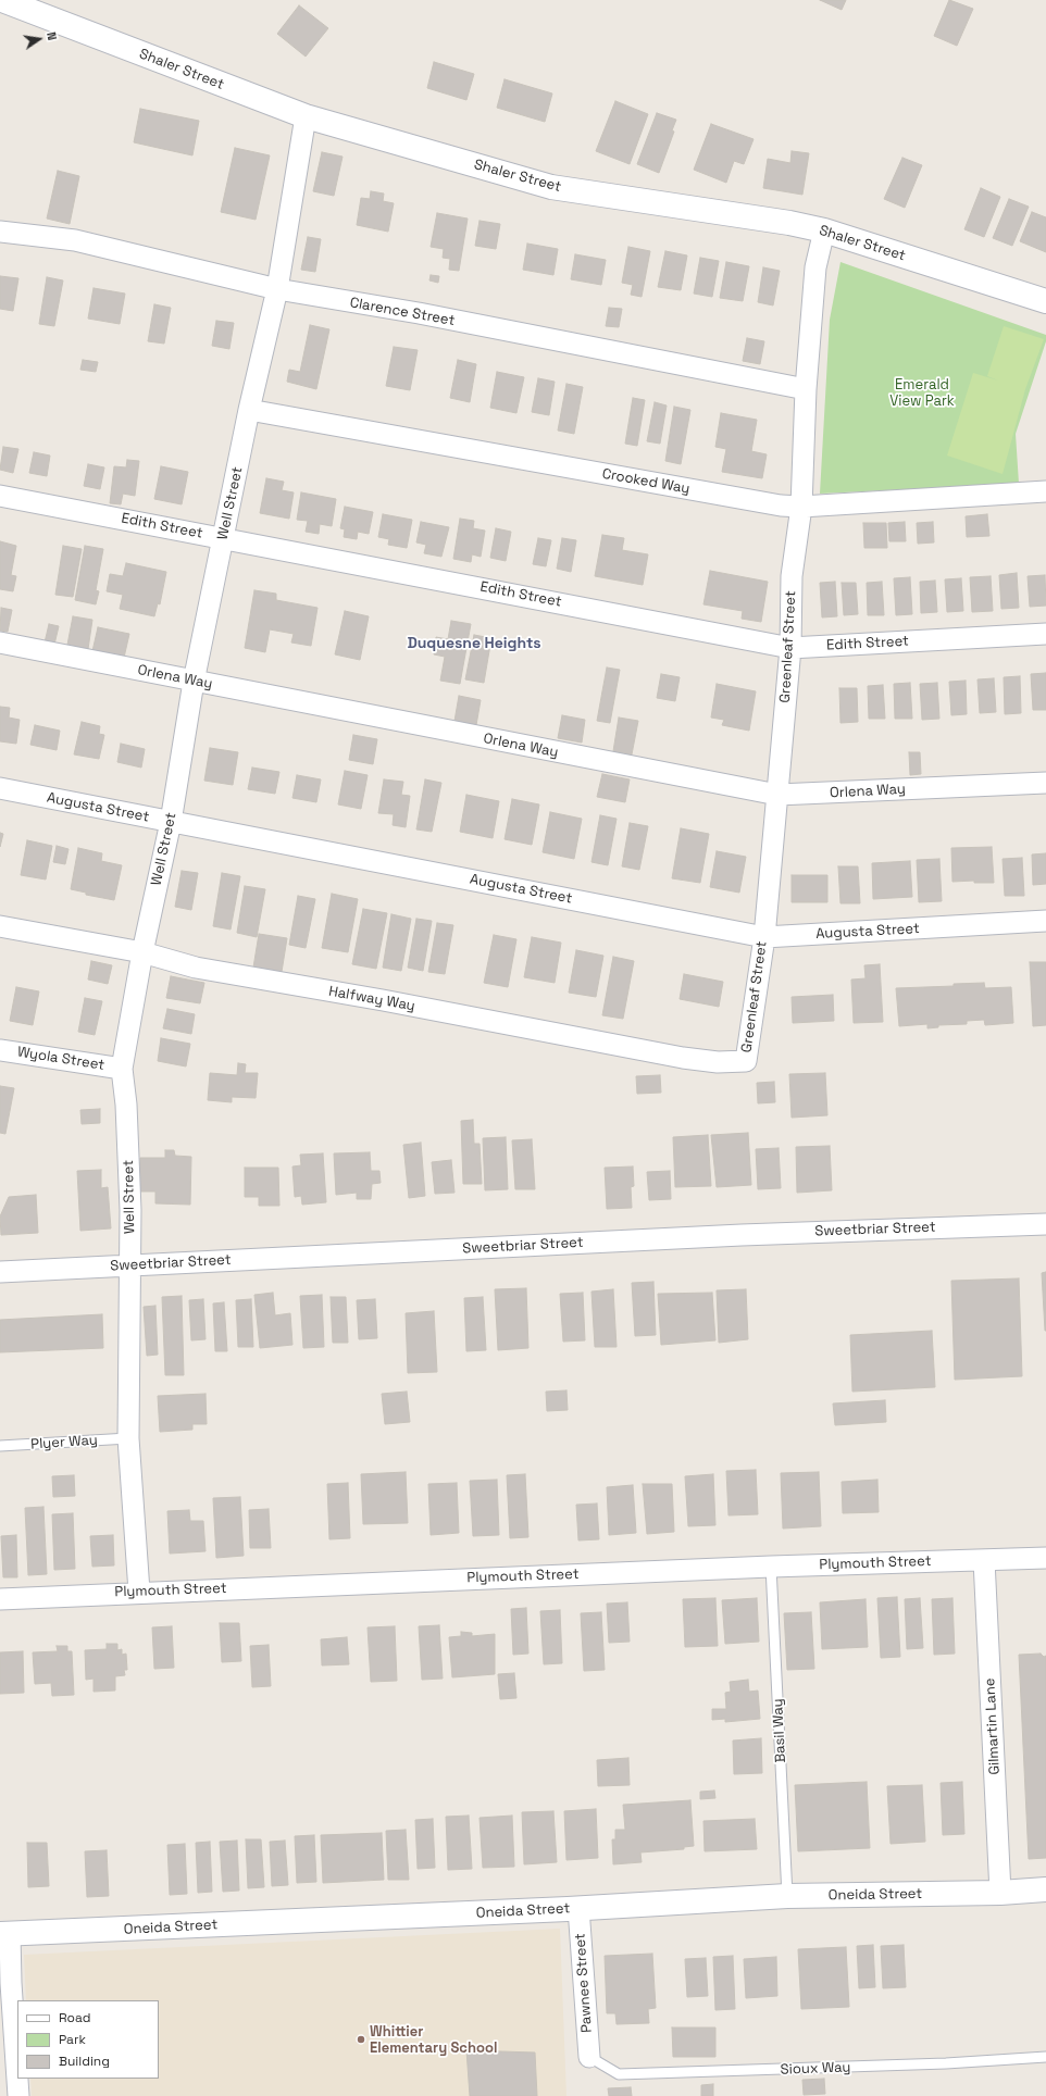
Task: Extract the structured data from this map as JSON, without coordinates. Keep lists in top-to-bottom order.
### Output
{
  "streets": {
    "street": [
      "Shaler Street",
      "Clarence Street",
      "Crooked Way",
      "Well Street",
      "Edith Street",
      "Greenleaf Street",
      "Orlena Way",
      "Augusta Street",
      "Halfway Way",
      "Wyola Street",
      "Sweetbriar Street",
      "Plymouth Street",
      "Gilmartin Lane",
      "Oneida Street",
      "Pawnee Street"
    ],
    "lane": ["Plyer Way", "Basil Way", "Sioux Way"]
  },
  "crossings": [
    ["Shaler Street", "Well Street"],
    ["Shaler Street", "Greenleaf Street"],
    ["Clarence Street", "Well Street"],
    ["Clarence Street", "Greenleaf Street"],
    ["Crooked Way", "Well Street"],
    ["Crooked Way", "Greenleaf Street"],
    ["Well Street", "Edith Street"],
    ["Well Street", "Orlena Way"],
    ["Well Street", "Augusta Street"],
    ["Well Street", "Halfway Way"],
    ["Well Street", "Wyola Street"],
    ["Well Street", "Sweetbriar Street"],
    ["Well Street", "Plyer Way"],
    ["Well Street", "Plymouth Street"],
    ["Edith Street", "Greenleaf Street"],
    ["Greenleaf Street", "Orlena Way"],
    ["Greenleaf Street", "Augusta Street"],
    ["Greenleaf Street", "Halfway Way"],
    ["Plymouth Street", "Gilmartin Lane"],
    ["Plymouth Street", "Basil Way"],
    ["Gilmartin Lane", "Oneida Street"],
    ["Basil Way", "Oneida Street"],
    ["Oneida Street", "Pawnee Street"],
    ["Pawnee Street", "Sioux Way"]
  ],
  "districts": ["Duquesne Heights"],
  "parks": ["Emerald View Park"],
  "places": ["Whittier Elementary School"],
  "legend": ["Road", "Park", "Building"],
  "north": "right"
}
